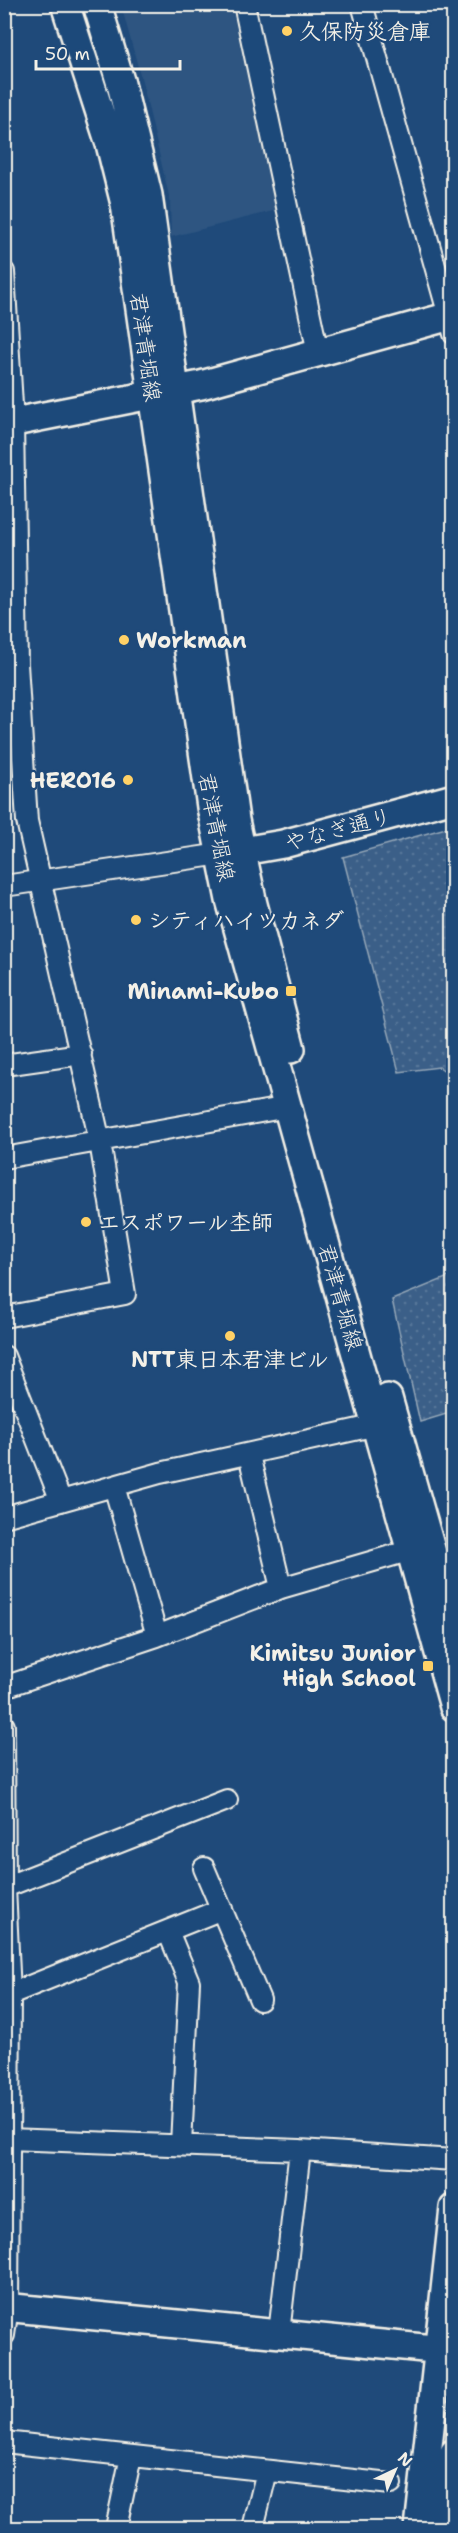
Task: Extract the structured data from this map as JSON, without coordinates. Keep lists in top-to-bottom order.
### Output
{
  "streets": {
    "main road": ["君津青堀線", "やなぎ通り"]
  },
  "crossings": [
    ["君津青堀線", "やなぎ通り"]
  ],
  "places": {
    "other": [
      "久保防災倉庫",
      "Workman",
      "HERO16",
      "シティハイツカネダ",
      "エスポワール杢師",
      "NTT東日本君津ビル"
    ],
    "transit": ["Minami-Kubo", "Kimitsu Junior High School"]
  },
  "scale_bar": "50 m",
  "north": "top right"
}
